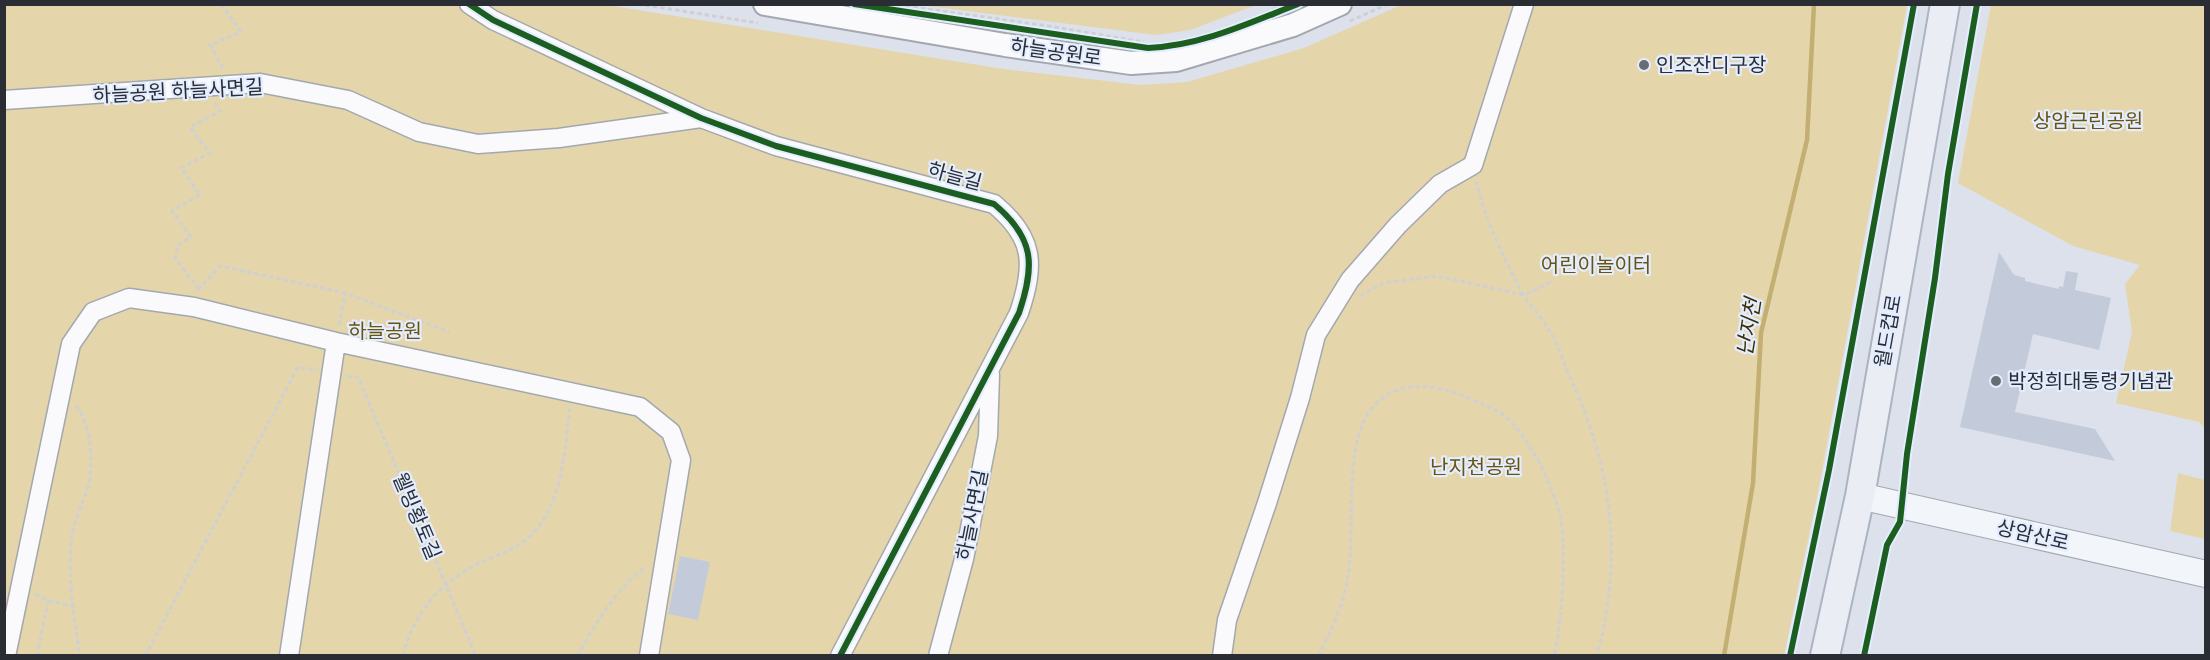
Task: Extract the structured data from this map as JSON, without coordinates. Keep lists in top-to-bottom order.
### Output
{
  "streets": {
    "main road": ["월드컵로", "상암산로"],
    "street": [
      "하늘공원로",
      "하늘공원 하늘사면길",
      "하늘길",
      "하늘사면길"
    ],
    "path": ["웰빙황토길"]
  },
  "crossings": [
    ["하늘공원 하늘사면길", "하늘길"],
    ["하늘길", "하늘사면길"],
    ["월드컵로", "상암산로"]
  ],
  "water": ["난지천"],
  "parks": [
    "상암근린공원",
    "어린이놀이터",
    "하늘공원",
    "난지천공원"
  ],
  "places": ["인조잔디구장", "박정희대통령기념관"]
}
